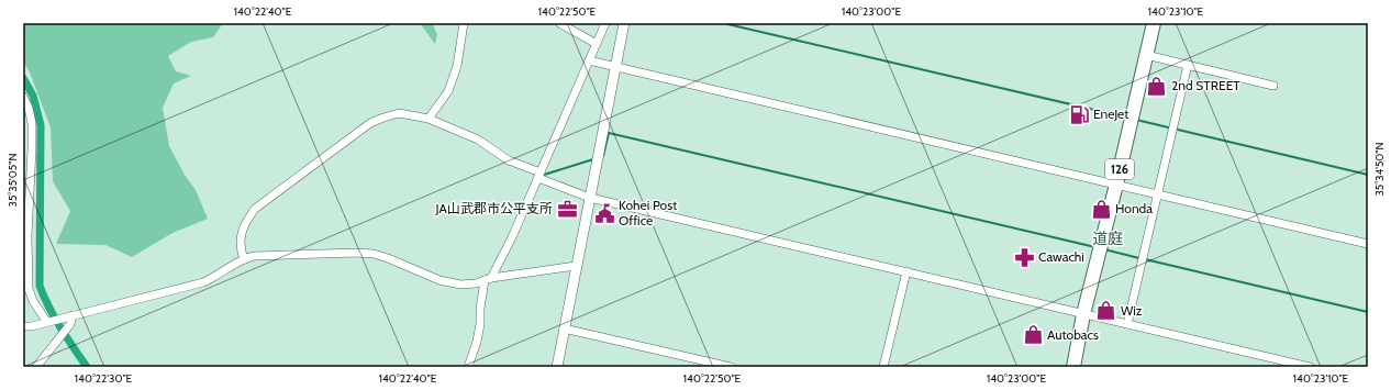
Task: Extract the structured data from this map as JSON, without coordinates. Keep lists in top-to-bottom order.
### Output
{
  "streets": {
    "highway": ["126"]
  },
  "districts": ["道庭"],
  "places": {
    "shop": [
      "2nd STREET",
      "Honda",
      "Wiz",
      "Autobacs"
    ],
    "fuel station": ["EneJet"],
    "office": ["JA山武郡市公平支所"],
    "public building": ["Kohei Post Office"],
    "pharmacy": ["Cawachi"]
  },
  "coordinates": [
    "140°22'40\"E",
    "140°22'50\"E",
    "140°23'00\"E",
    "140°23'10\"E",
    "35°34'50\"N",
    "35°35'05\"N",
    "140°22'30\"E"
  ]
}
